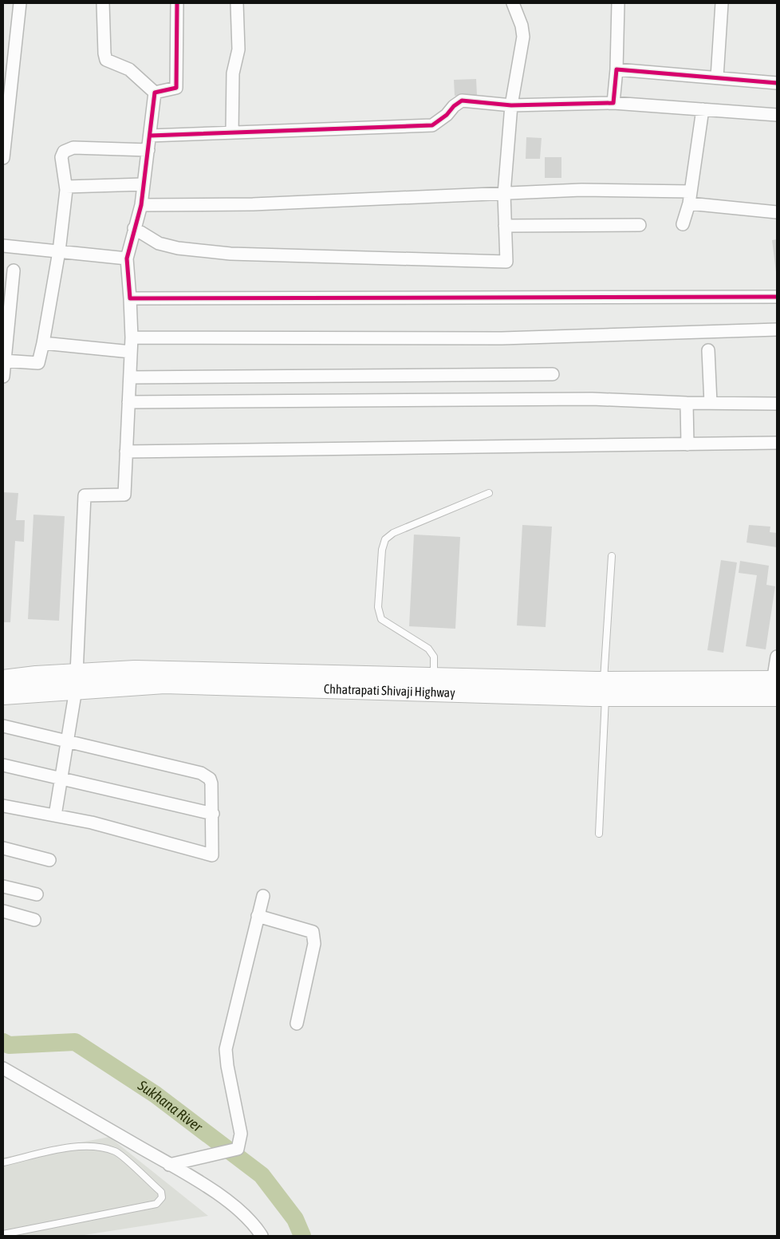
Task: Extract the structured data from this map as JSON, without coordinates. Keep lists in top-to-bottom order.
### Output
{
  "streets": {
    "main road": ["Chhatrapati Shivaji Highway"]
  },
  "water": ["Sukhana River"]
}
